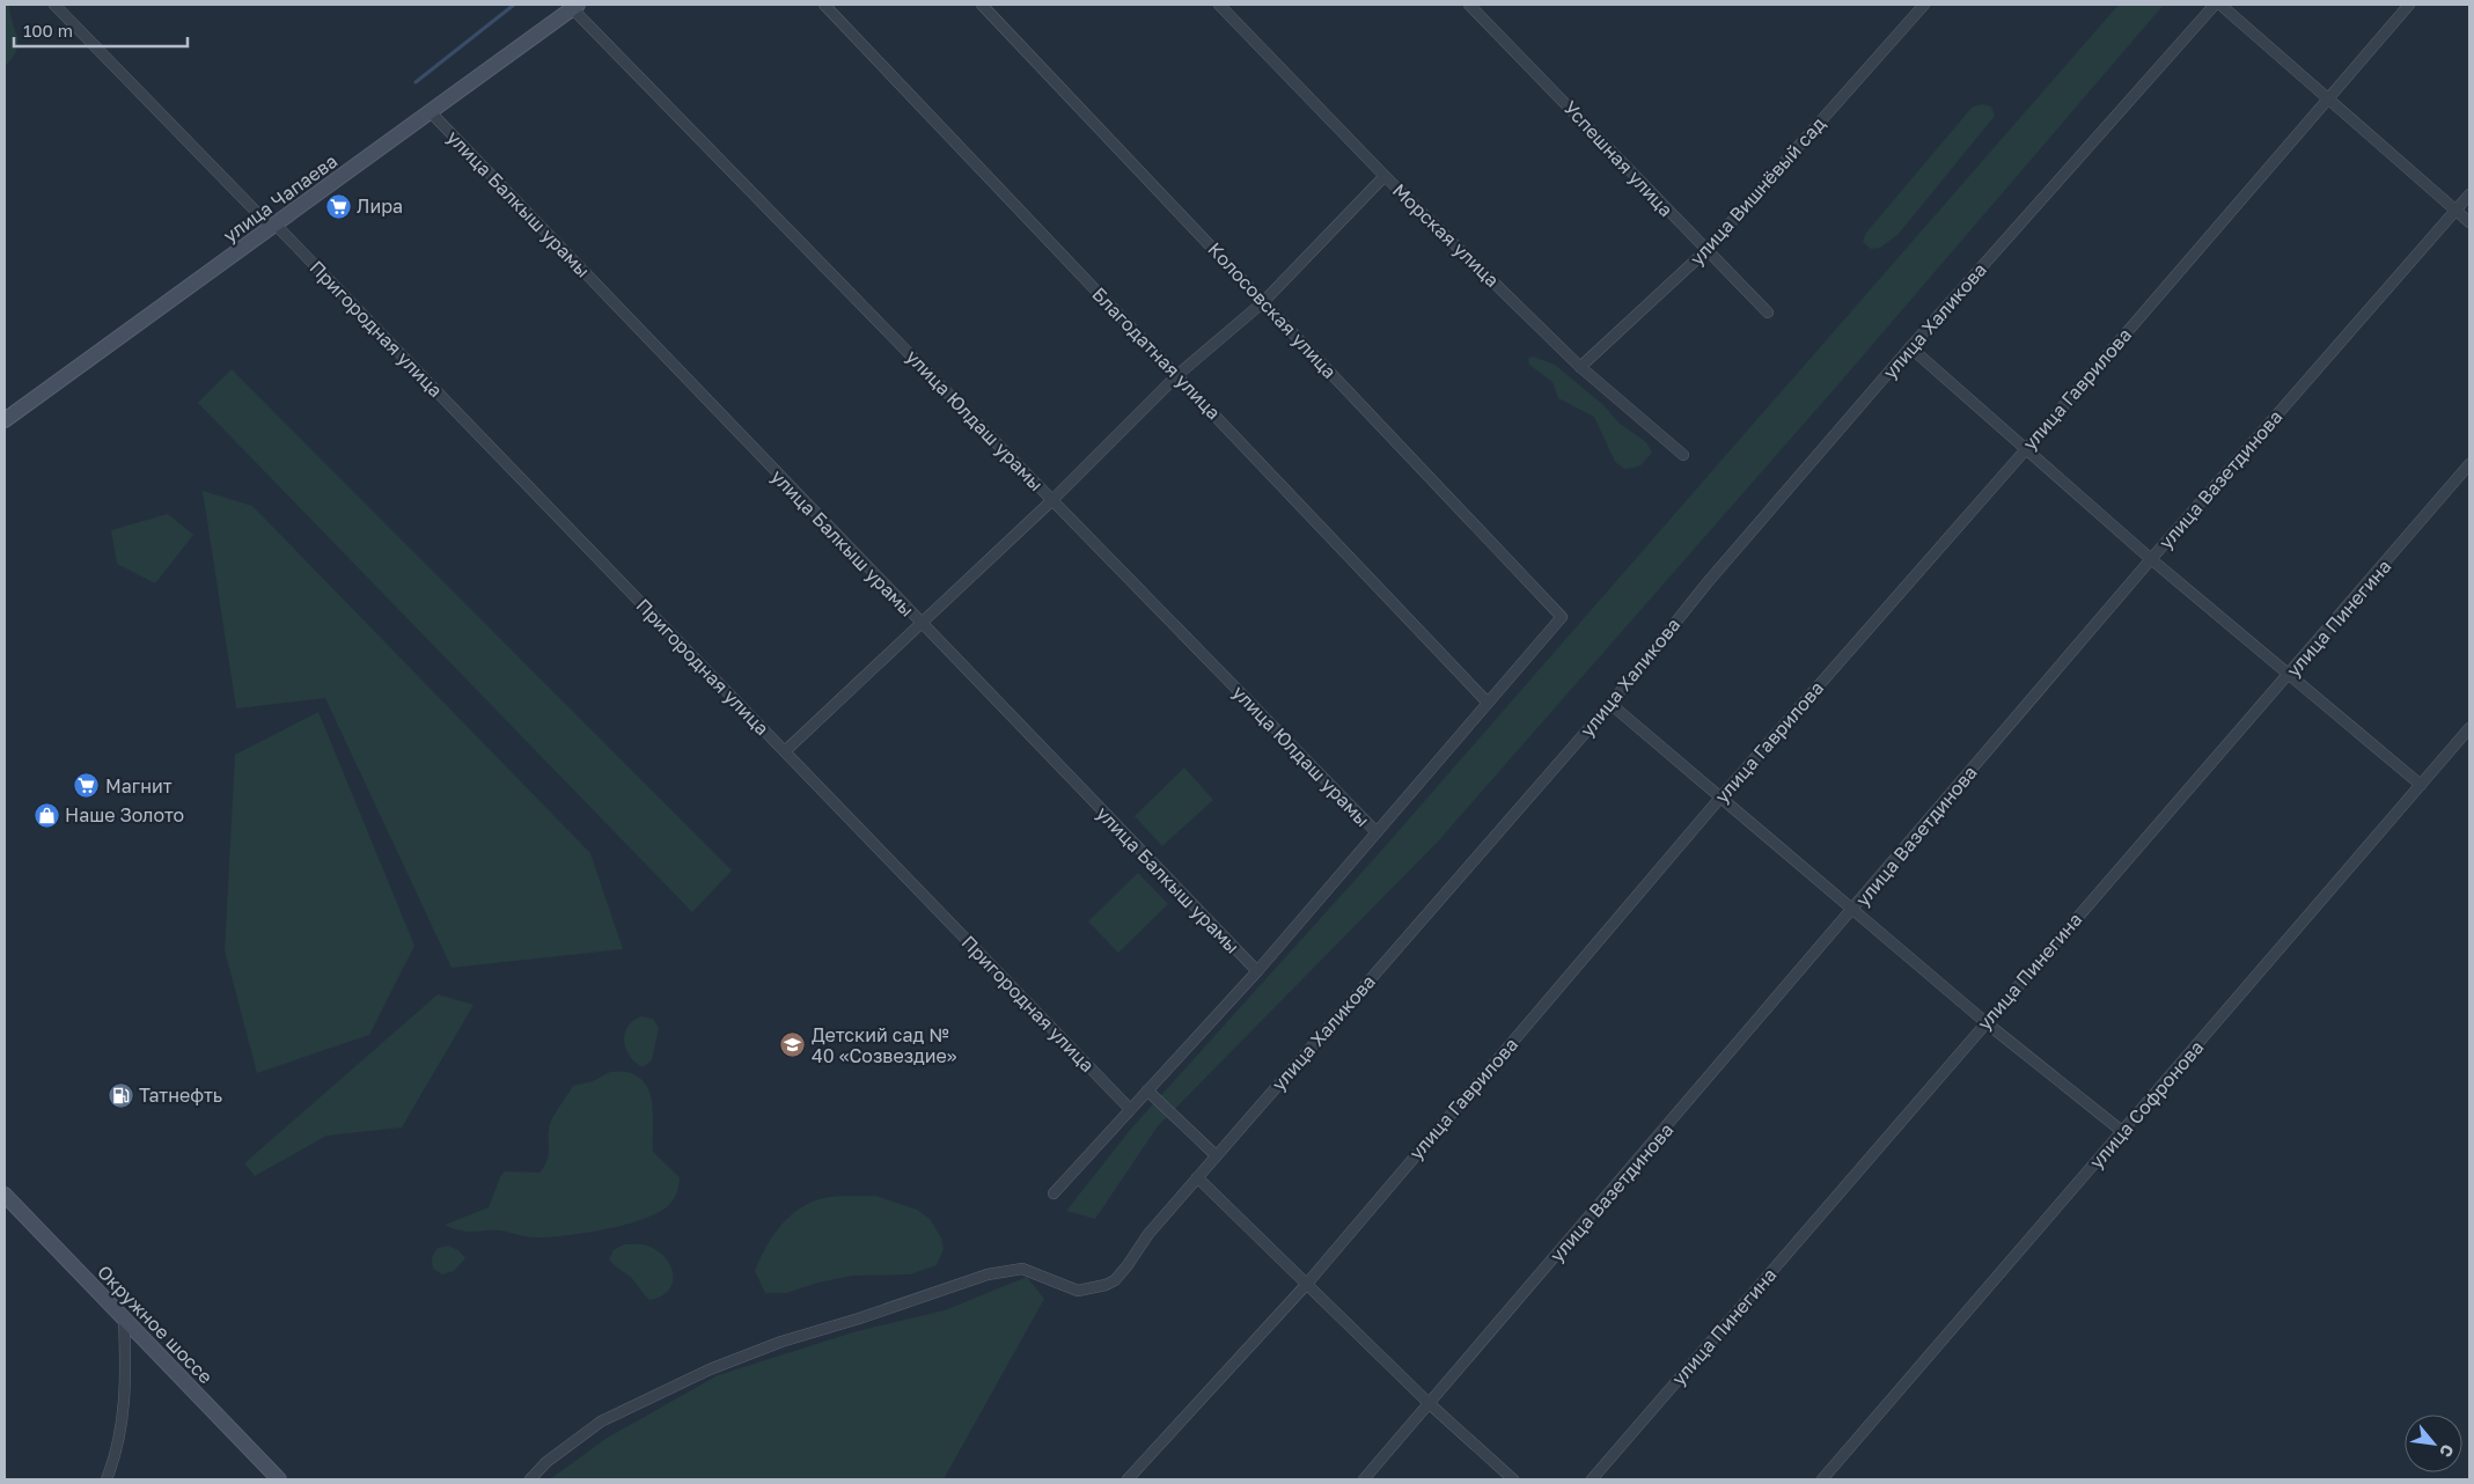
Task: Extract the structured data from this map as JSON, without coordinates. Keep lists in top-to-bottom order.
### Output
{
  "streets": {
    "street": [
      "Успешная улица",
      "улица Вишнёвый сад",
      "улица Чапаева",
      "улица Балкыш урамы",
      "Морская улица",
      "Колосовская улица",
      "улица Халикова",
      "Пригородная улица",
      "Благодатная улица",
      "улица Гаврилова",
      "улица Юлдаш урамы",
      "улица Вазетдинова",
      "улица Пинегина",
      "улица Софронова",
      "Окружное шоссе"
    ]
  },
  "crossings": [
    ["Успешная улица", "улица Вишнёвый сад"],
    ["улица Вишнёвый сад", "Морская улица"],
    ["улица Чапаева", "улица Балкыш урамы"],
    ["улица Чапаева", "Пригородная улица"],
    ["улица Чапаева", "улица Юлдаш урамы"],
    ["Колосовская улица", "Благодатная улица"]
  ],
  "places": {
    "supermarket": ["Лира", "Магнит"],
    "shop": ["Наше Золото"],
    "school or university": ["Детский сад № 40 «Созвездие»"],
    "fuel station": ["Татнефть"]
  },
  "scale_bar": "100 m",
  "north": "bottom right"
}
